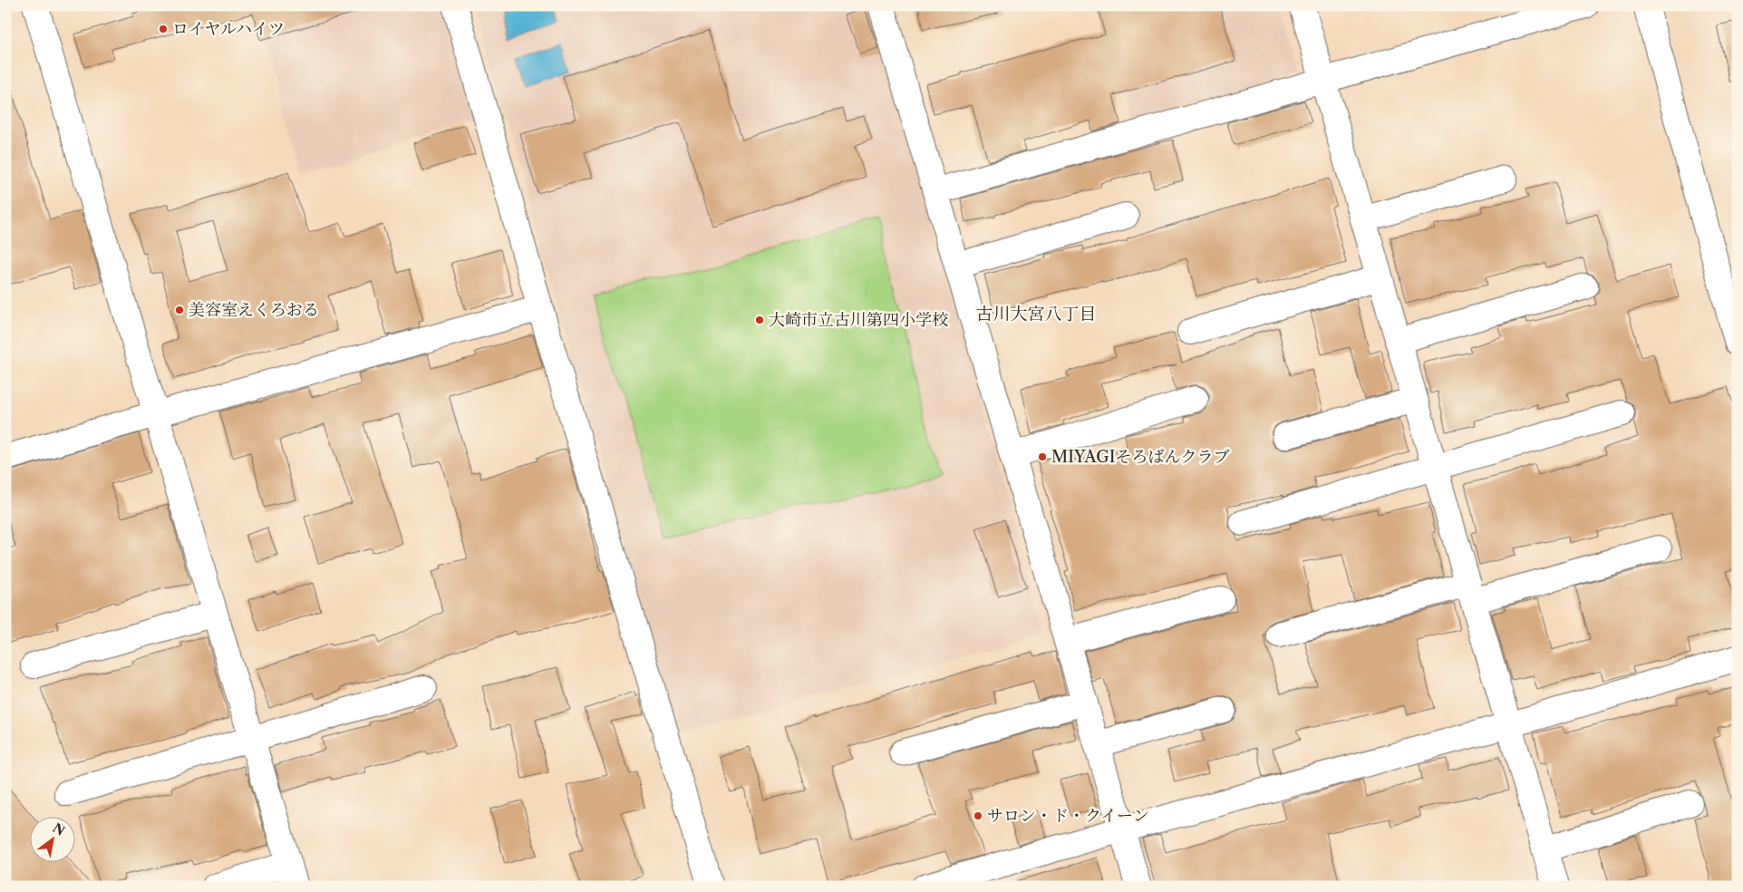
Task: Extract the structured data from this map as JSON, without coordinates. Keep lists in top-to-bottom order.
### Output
{
  "districts": ["古川大宮八丁目"],
  "places": [
    "ロイヤルハイツ",
    "美容室えくろおる",
    "大崎市立古川第四小学校",
    "MIYAGIそろばんクラブ",
    "サロン・ド・クイーン"
  ],
  "north": "top right"
}
